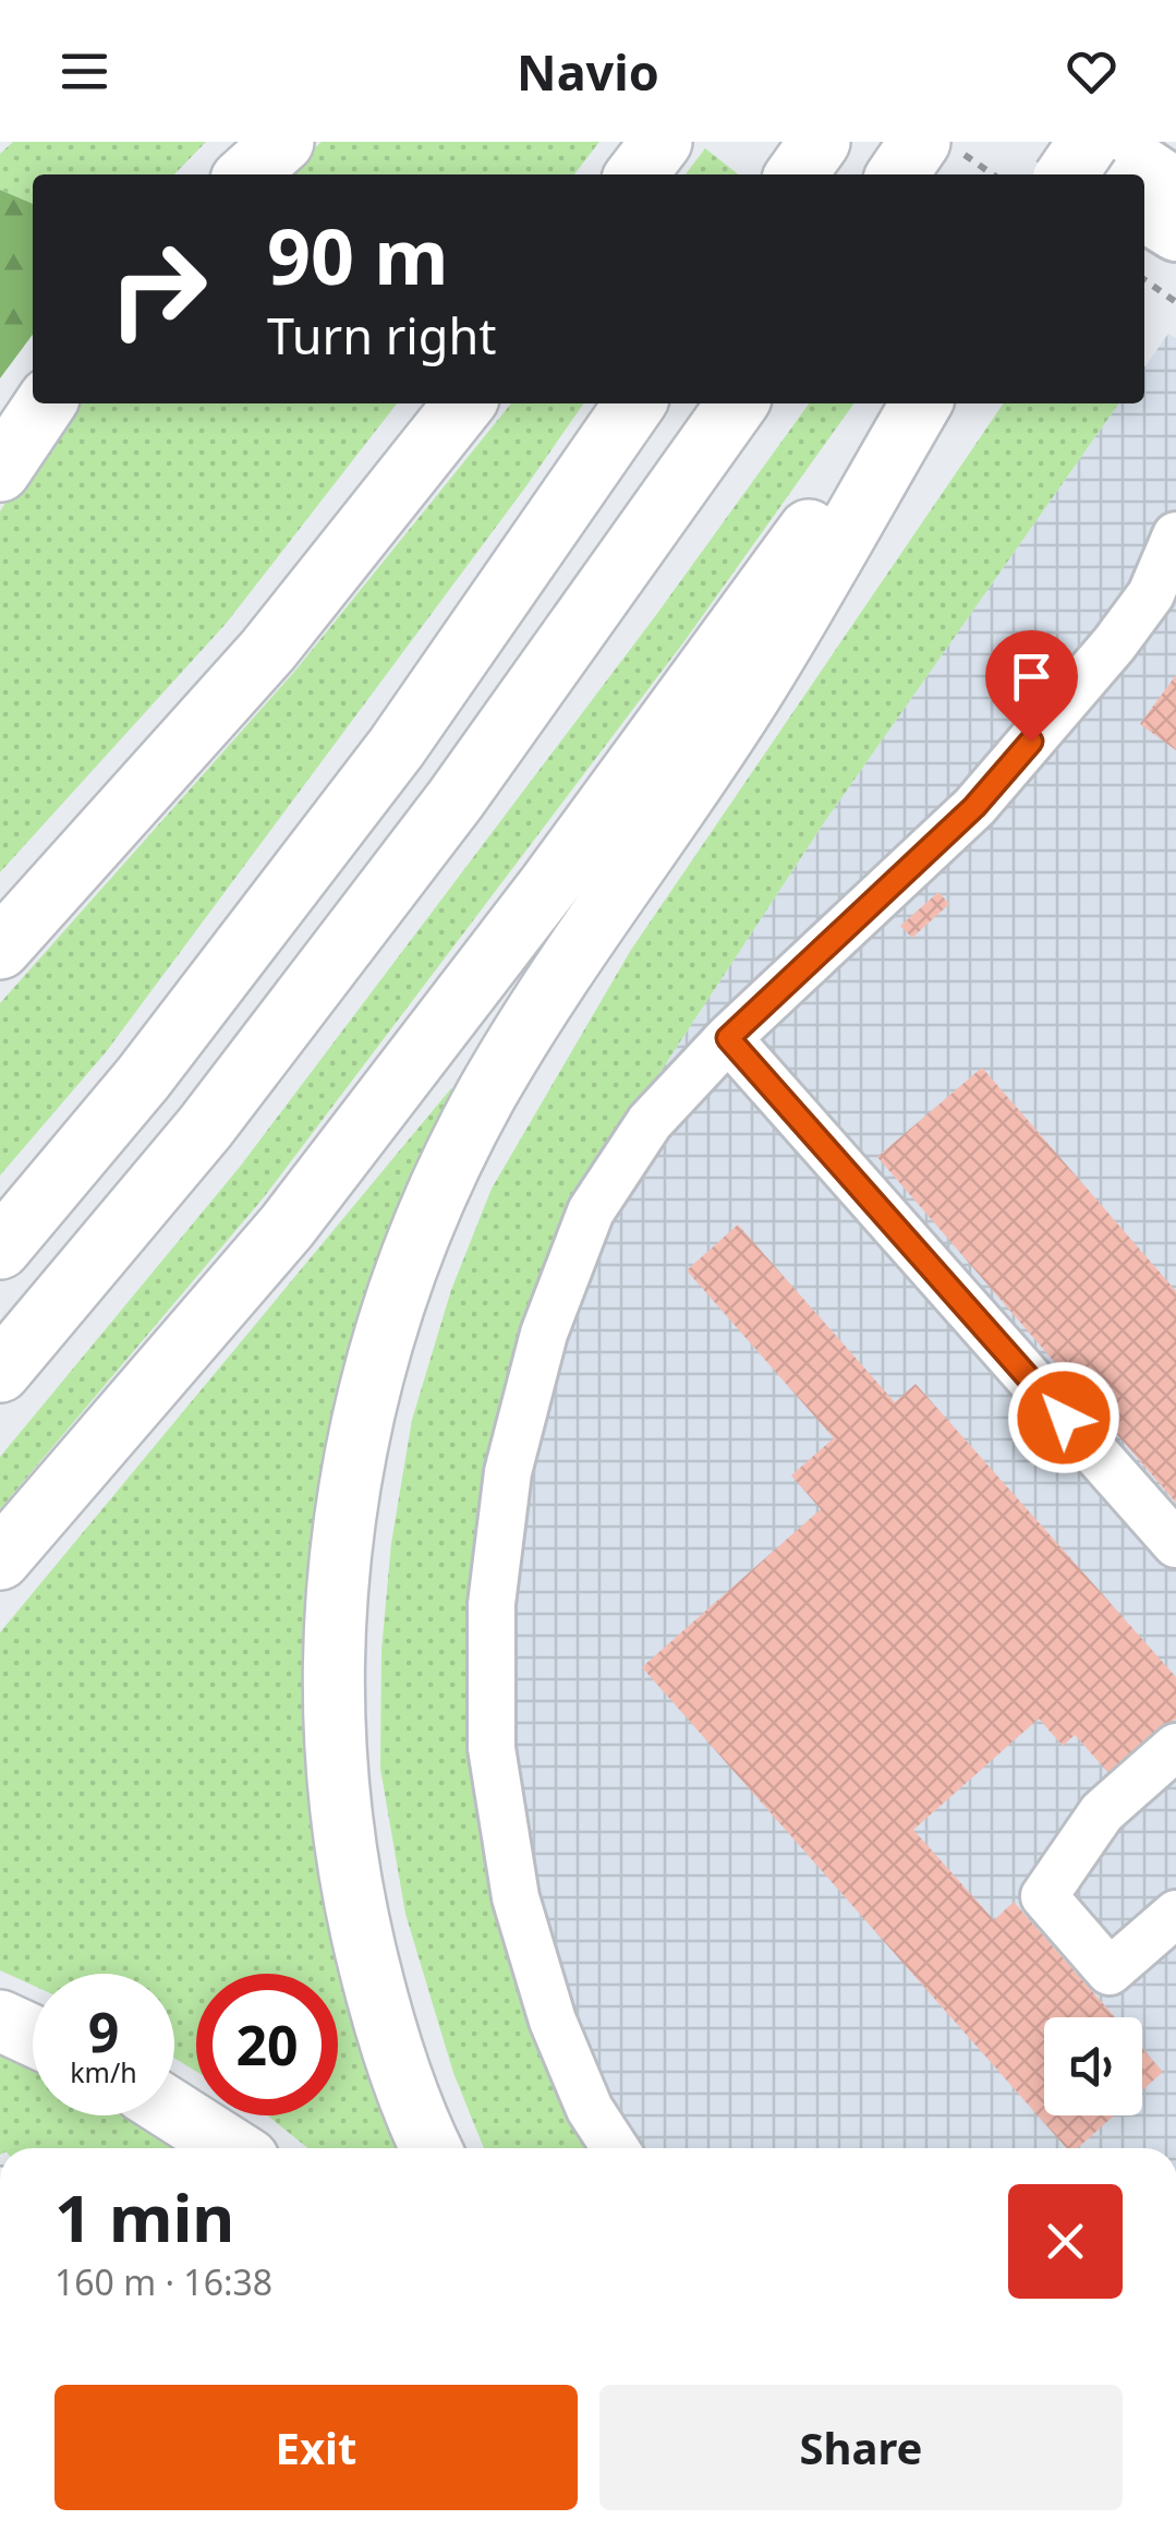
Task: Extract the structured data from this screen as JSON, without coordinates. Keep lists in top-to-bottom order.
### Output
{
  "page": {
    "header": "Navio",
    "turn": ["90 m", "Turn right"],
    "speed": "9 km/h",
    "limit": "20",
    "heading": ["1 min", "160 m · 16:38"],
    "buttons": ["Exit", "Share"]
  }
}
